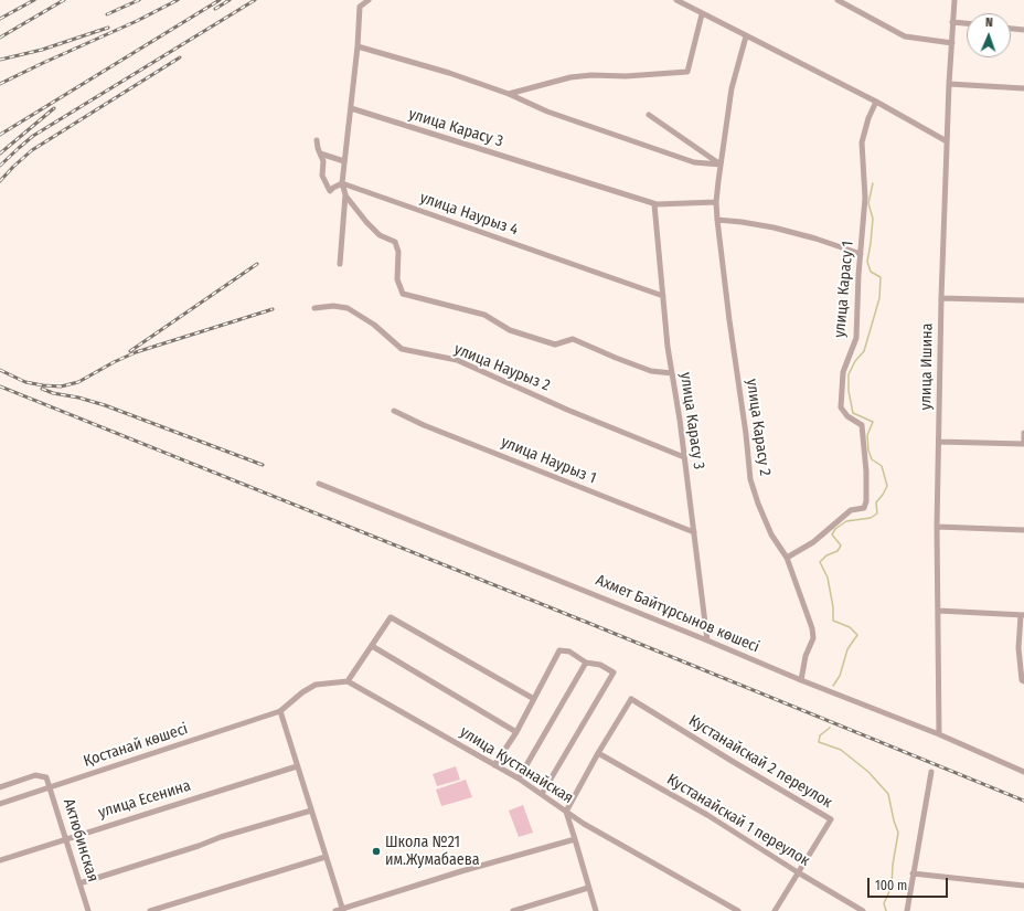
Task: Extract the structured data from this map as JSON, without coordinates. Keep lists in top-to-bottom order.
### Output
{
  "streets": {
    "street": [
      "улица Карасу 3",
      "улица Наурыз 4",
      "улица Карасу 1",
      "улица Ишина",
      "улица Наурыз 2",
      "улица Карасу 2",
      "улица Наурыз 1",
      "Ахмет Байтұрсынов көшесі",
      "Қостанай көшесі",
      "Кустанайскай 2 переулок",
      "улица Кустанайская",
      "улица Есенина",
      "Кустанайскай 1 переулок",
      "Актюбинская"
    ]
  },
  "crossings": [
    ["улица Карасу 3", "улица Наурыз 4"],
    ["улица Карасу 3", "улица Наурыз 2"],
    ["улица Карасу 3", "улица Карасу 2"],
    ["улица Карасу 3", "улица Наурыз 1"],
    ["улица Карасу 3", "Ахмет Байтұрсынов көшесі"],
    ["улица Карасу 1", "улица Карасу 2"],
    ["улица Ишина", "Ахмет Байтұрсынов көшесі"],
    ["улица Карасу 2", "Ахмет Байтұрсынов көшесі"],
    ["Қостанай көшесі", "Актюбинская"],
    ["Кустанайскай 2 переулок", "Кустанайскай 1 переулок"],
    ["улица Есенина", "Актюбинская"]
  ],
  "places": ["Школа №21 им.Жумабаева"],
  "scale_bar": "100 m",
  "north": "top"
}
